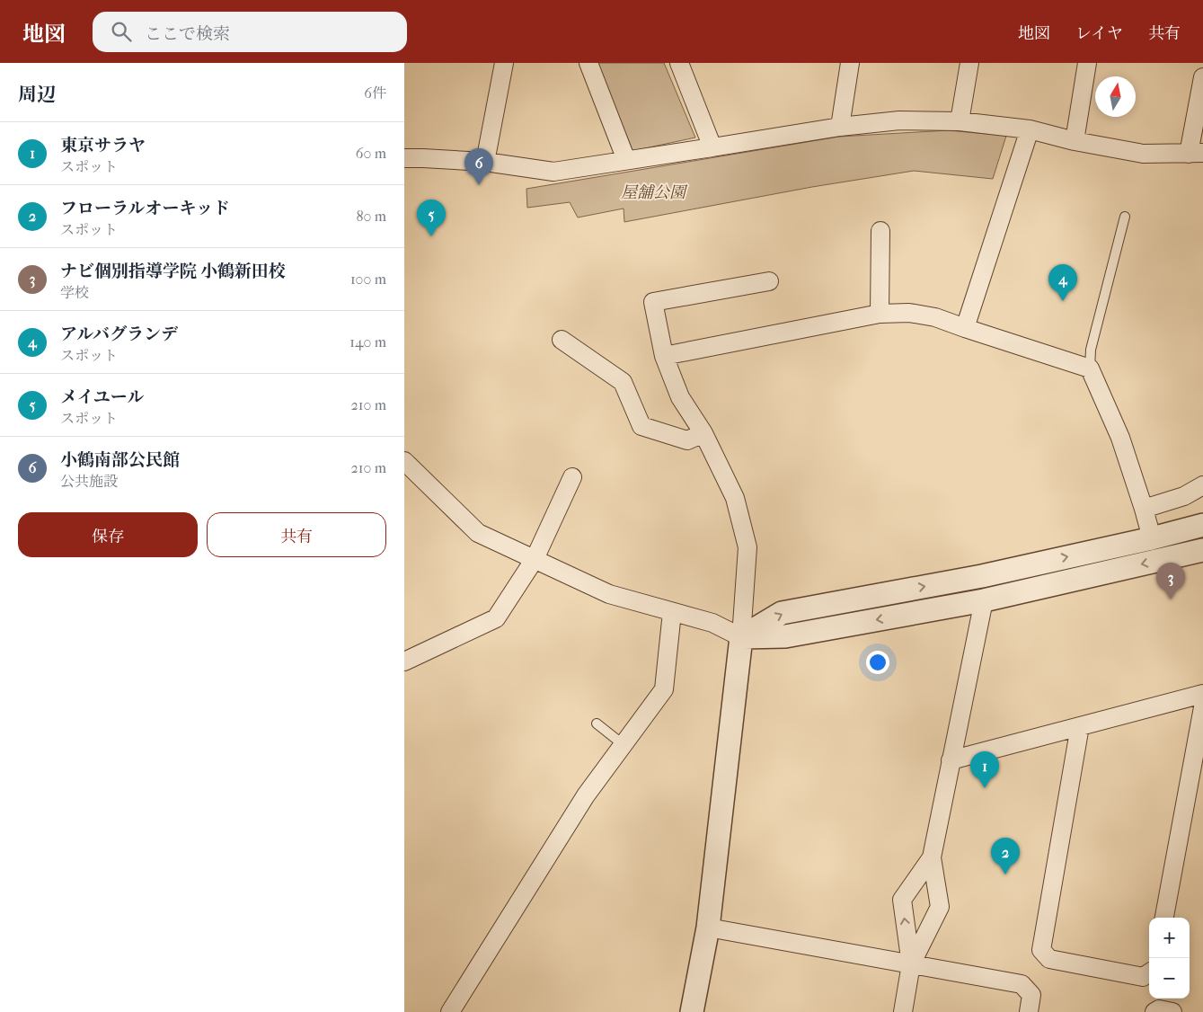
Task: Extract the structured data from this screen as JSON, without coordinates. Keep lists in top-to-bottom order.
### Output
{
  "parks": ["屋舗公園"],
  "north": "top",
  "page": {
    "header": "地図",
    "search": "ここで検索",
    "nav": ["地図", "レイヤ", "共有"],
    "heading": ["周辺", "6件"],
    "list": [
      {
        "mark": "1",
        "name": "東京サラヤ",
        "note": "スポット",
        "value": "60 m"
      },
      {
        "mark": "2",
        "name": "フローラルオーキッド",
        "note": "スポット",
        "value": "80 m"
      },
      {
        "mark": "3",
        "name": "ナビ個別指導学院 小鶴新田校",
        "note": "学校",
        "value": "100 m"
      },
      {
        "mark": "4",
        "name": "アルバグランデ",
        "note": "スポット",
        "value": "140 m"
      },
      {
        "mark": "5",
        "name": "メイユール",
        "note": "スポット",
        "value": "210 m"
      },
      {
        "mark": "6",
        "name": "小鶴南部公民館",
        "note": "公共施設",
        "value": "210 m"
      }
    ],
    "pins": [
      "6",
      "5",
      "4",
      "3",
      "1",
      "2"
    ],
    "buttons": ["保存", "共有"],
    "map_buttons": ["+", "−"]
  }
}
